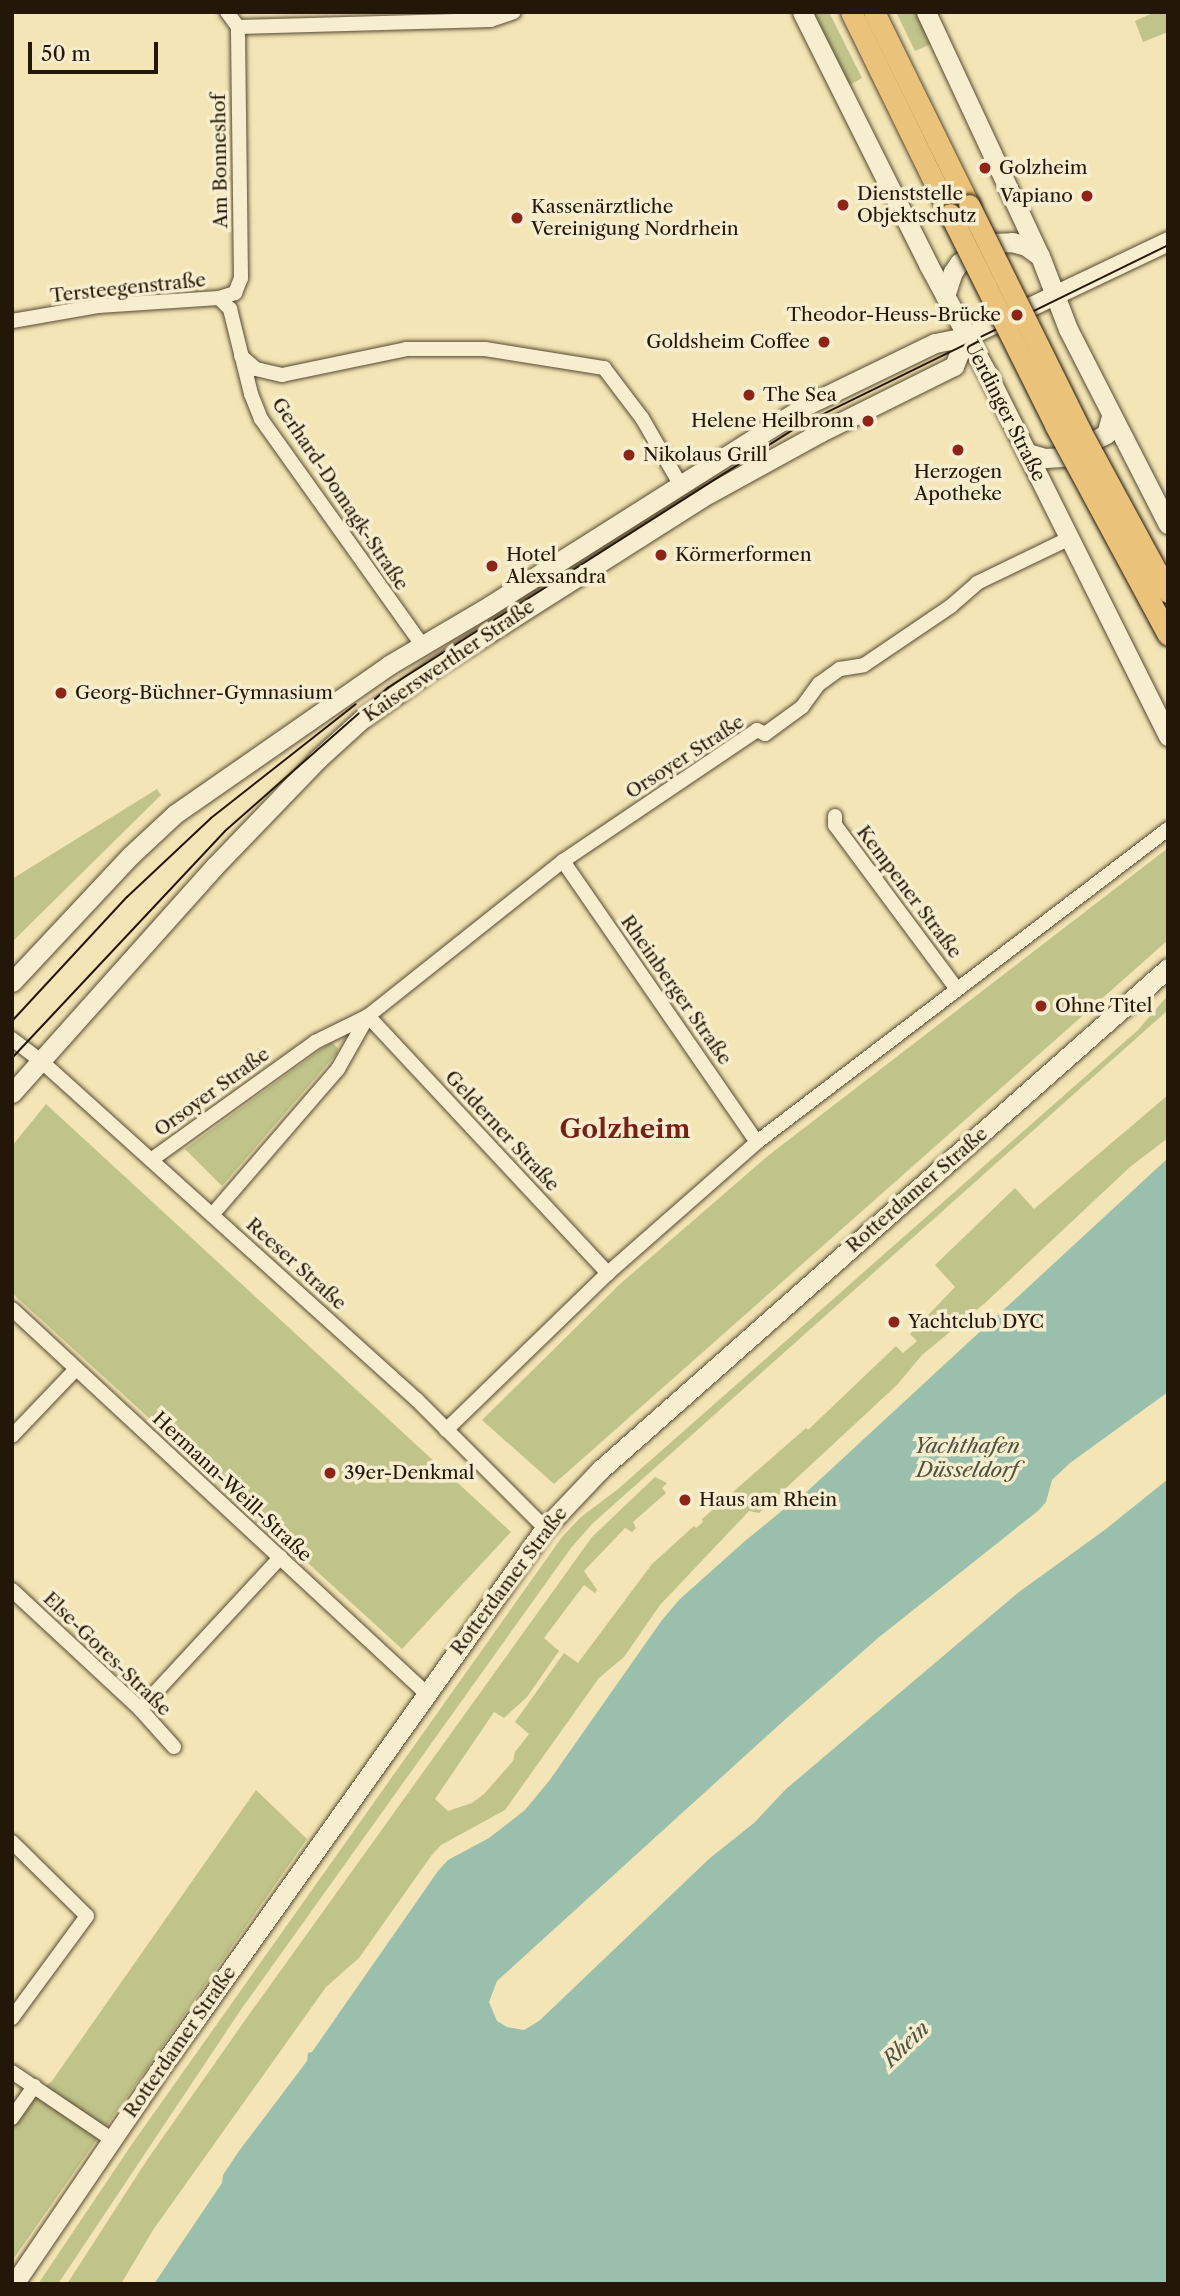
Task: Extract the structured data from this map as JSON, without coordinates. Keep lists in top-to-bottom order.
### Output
{
  "streets": {
    "street": [
      "Am Bonneshof",
      "Tersteegenstraße",
      "Uerdinger Straße",
      "Gerhard-Domagk-Straße",
      "Kaiserswerther Straße",
      "Orsoyer Straße",
      "Kempener Straße",
      "Rheinberger Straße",
      "Gelderner Straße",
      "Rotterdamer Straße",
      "Reeser Straße",
      "Hermann-Weill-Straße",
      "Else-Gores-Straße"
    ]
  },
  "crossings": [
    ["Am Bonneshof", "Tersteegenstraße"],
    ["Tersteegenstraße", "Gerhard-Domagk-Straße"],
    ["Uerdinger Straße", "Kaiserswerther Straße"],
    ["Uerdinger Straße", "Orsoyer Straße"],
    ["Gerhard-Domagk-Straße", "Kaiserswerther Straße"],
    ["Kaiserswerther Straße", "Reeser Straße"],
    ["Orsoyer Straße", "Rheinberger Straße"],
    ["Orsoyer Straße", "Gelderner Straße"],
    ["Orsoyer Straße", "Reeser Straße"],
    ["Rotterdamer Straße", "Reeser Straße"],
    ["Rotterdamer Straße", "Hermann-Weill-Straße"]
  ],
  "districts": ["Golzheim"],
  "water": ["Yachthafen Düsseldorf", "Rhein"],
  "places": [
    "Golzheim",
    "Vapiano",
    "Dienststelle Objektschutz",
    "Kassenärztliche Vereinigung Nordrhein",
    "Theodor-Heuss-Brücke",
    "Goldsheim Coffee",
    "The Sea",
    "Helene Heilbronn",
    "Herzogen Apotheke",
    "Nikolaus Grill",
    "Körmerformen",
    "Hotel Alexsandra",
    "Georg-Büchner-Gymnasium",
    "Ohne Titel",
    "Yachtclub DYC",
    "39er-Denkmal",
    "Haus am Rhein"
  ],
  "scale_bar": "50 m"
}
